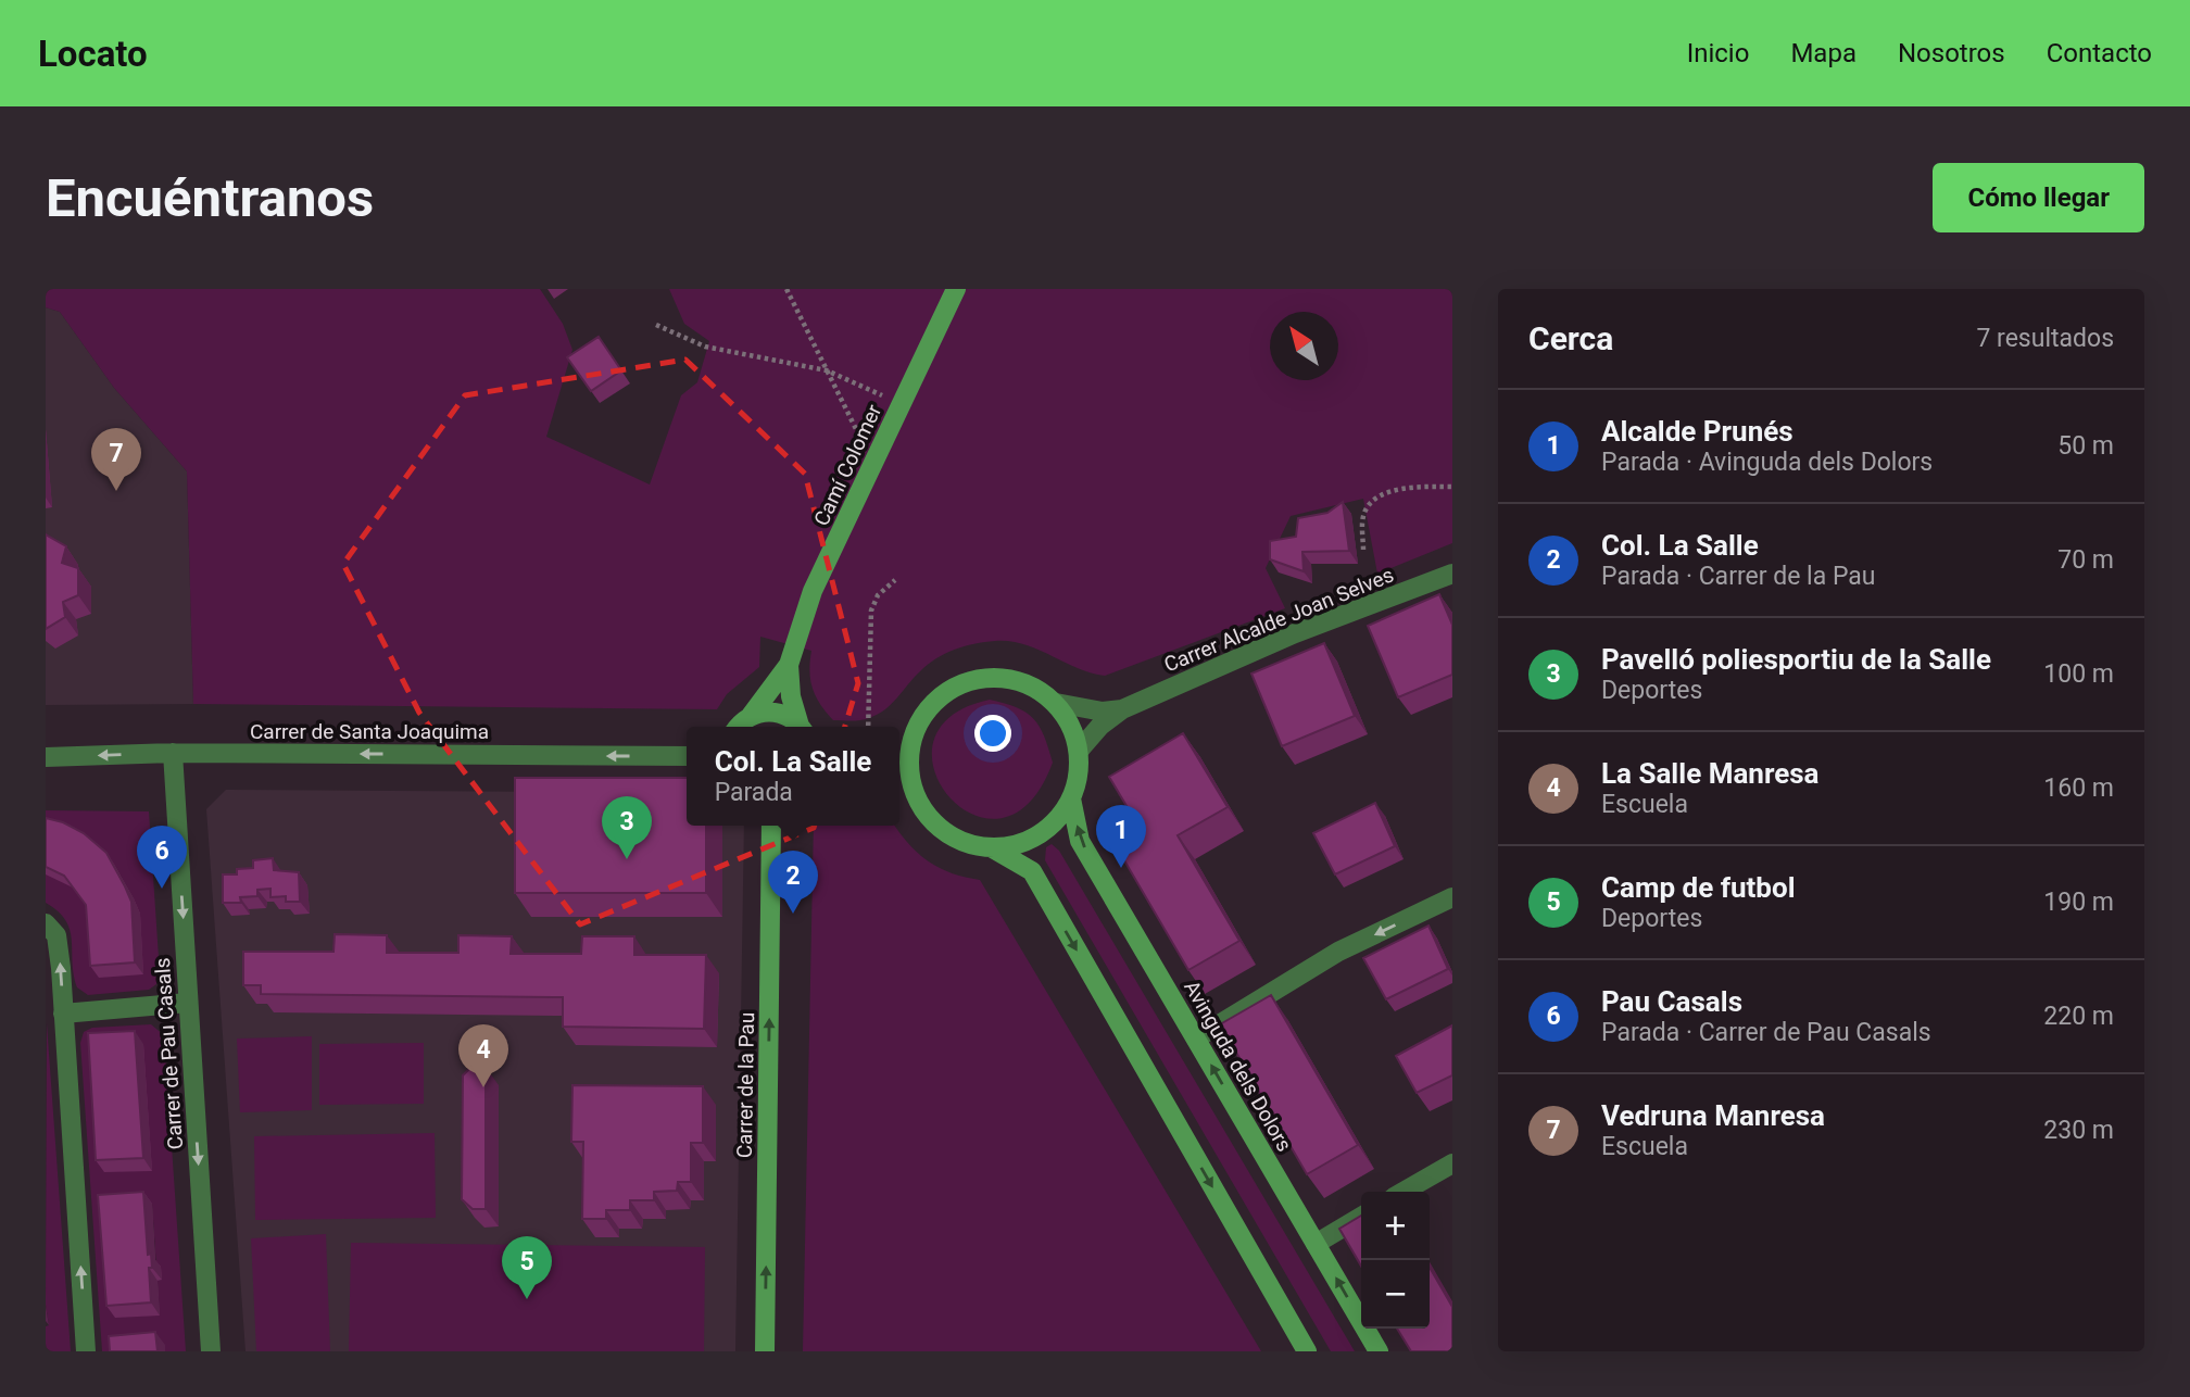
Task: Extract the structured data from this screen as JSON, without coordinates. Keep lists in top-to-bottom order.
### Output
{
  "streets": {
    "street": [
      "Camí Colomer",
      "Carrer Alcalde Joan Selves",
      "Carrer de Santa Joaquima",
      "Carrer de Pau Casals",
      "Avinguda dels Dolors",
      "Carrer de la Pau"
    ]
  },
  "crossings": [
    ["Carrer Alcalde Joan Selves", "Avinguda dels Dolors"],
    ["Carrer de Santa Joaquima", "Carrer de Pau Casals"]
  ],
  "one_way": ["Carrer de Santa Joaquima", "Carrer de la Pau"],
  "north": "top left",
  "page": {
    "header": "Locato",
    "nav": [
      "Inicio",
      "Mapa",
      "Nosotros",
      "Contacto"
    ],
    "buttons": "Cómo llegar",
    "title": "Encuéntranos",
    "heading": ["Cerca", "7 resultados"],
    "list": [
      {
        "mark": "1",
        "name": "Alcalde Prunés",
        "note": "Parada · Avinguda dels Dolors",
        "value": "50 m"
      },
      {
        "mark": "2",
        "name": "Col. La Salle",
        "note": "Parada · Carrer de la Pau",
        "value": "70 m"
      },
      {
        "mark": "3",
        "name": "Pavelló poliesportiu de la Salle",
        "note": "Deportes",
        "value": "100 m"
      },
      {
        "mark": "4",
        "name": "La Salle Manresa",
        "note": "Escuela",
        "value": "160 m"
      },
      {
        "mark": "5",
        "name": "Camp de futbol",
        "note": "Deportes",
        "value": "190 m"
      },
      {
        "mark": "6",
        "name": "Pau Casals",
        "note": "Parada · Carrer de Pau Casals",
        "value": "220 m"
      },
      {
        "mark": "7",
        "name": "Vedruna Manresa",
        "note": "Escuela",
        "value": "230 m"
      }
    ],
    "pins": [
      "7",
      "3",
      "1",
      "6",
      "2",
      "4",
      "5"
    ],
    "popup": ["Col. La Salle", "Parada"],
    "map_buttons": ["+", "−"]
  }
}
